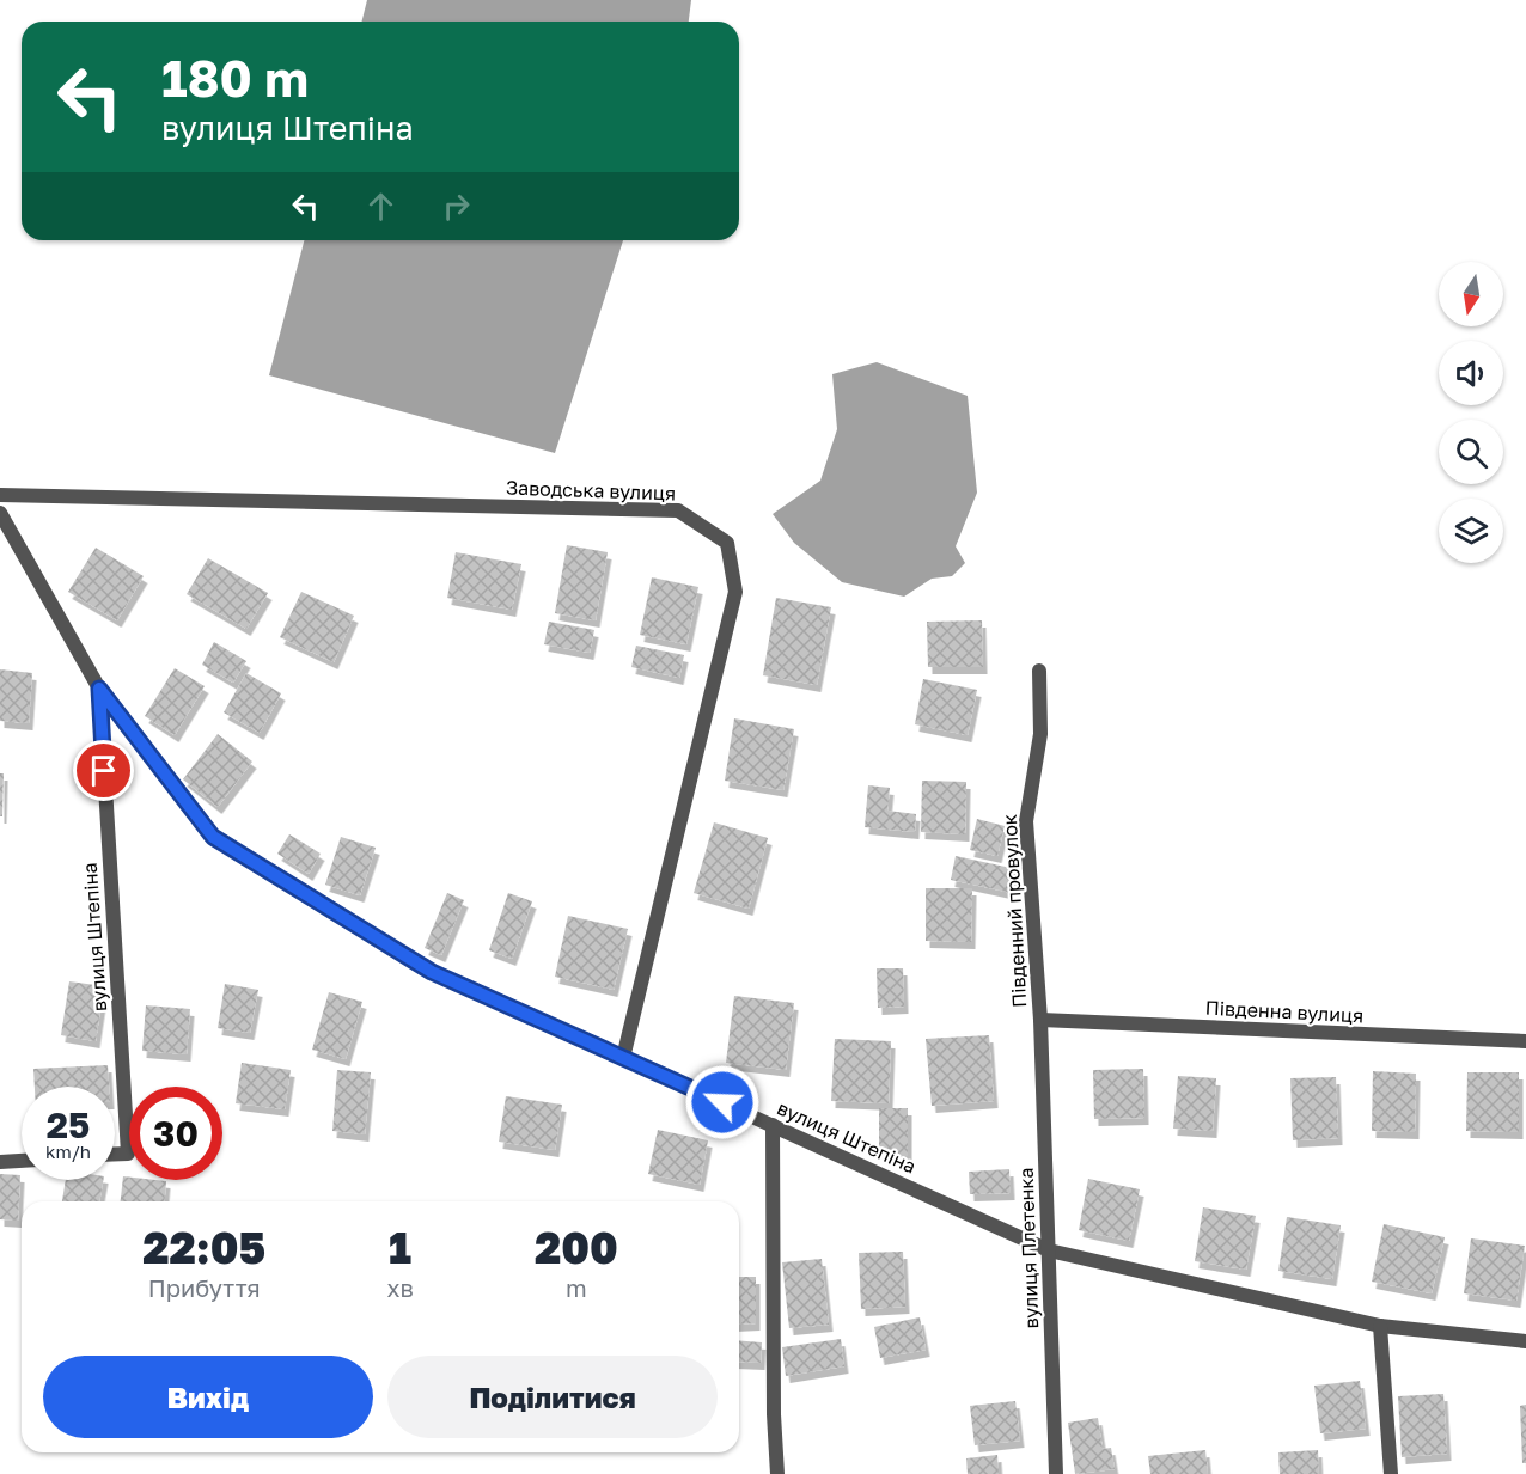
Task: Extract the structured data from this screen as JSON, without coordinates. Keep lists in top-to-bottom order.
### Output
{
  "streets": {
    "street": [
      "Заводська вулиця",
      "Південний провулок",
      "вулиця Штепіна",
      "Південна вулиця",
      "вулиця Плетенка"
    ]
  },
  "crossings": [
    ["Заводська вулиця", "вулиця Штепіна"],
    ["Південний провулок", "Південна вулиця"],
    ["Південний провулок", "вулиця Плетенка"],
    ["вулиця Штепіна", "вулиця Плетенка"],
    ["Південна вулиця", "вулиця Плетенка"]
  ],
  "north": "bottom",
  "page": {
    "turn": ["180 m", "вулиця Штепіна"],
    "speed": "25 km/h",
    "limit": "30",
    "eta": [
      "22:05",
      "Прибуття",
      "1",
      "хв",
      "200",
      "m"
    ],
    "buttons": ["Вихід", "Поділитися"]
  }
}
